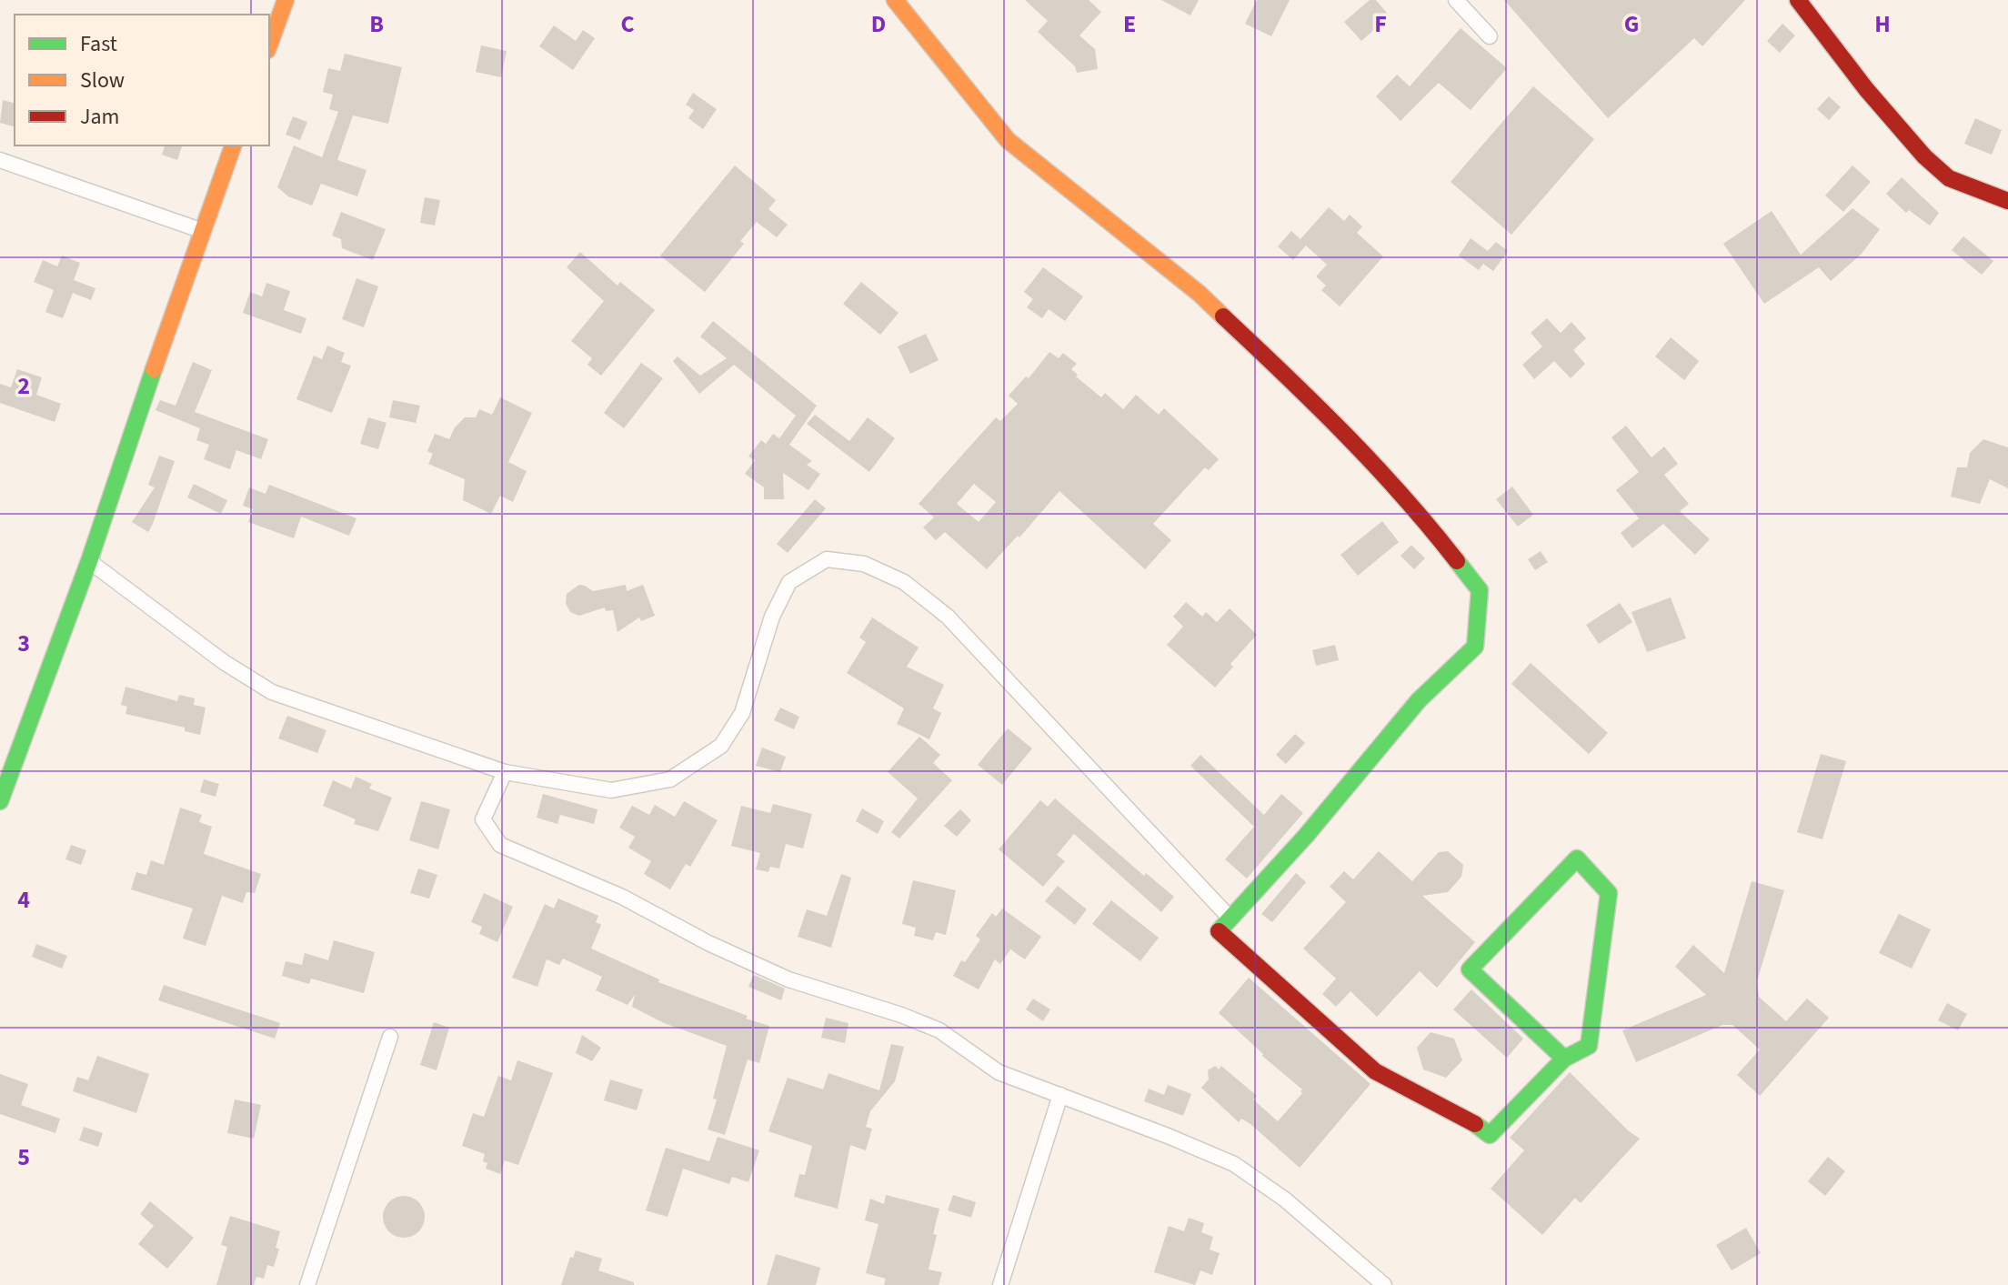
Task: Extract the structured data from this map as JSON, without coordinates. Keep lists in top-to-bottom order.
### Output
{
  "legend": ["Fast", "Slow", "Jam"],
  "grid": {
    "columns": [
      "B",
      "C",
      "D",
      "E",
      "F",
      "G",
      "H"
    ],
    "rows": [
      "2",
      "3",
      "4",
      "5"
    ]
  }
}
